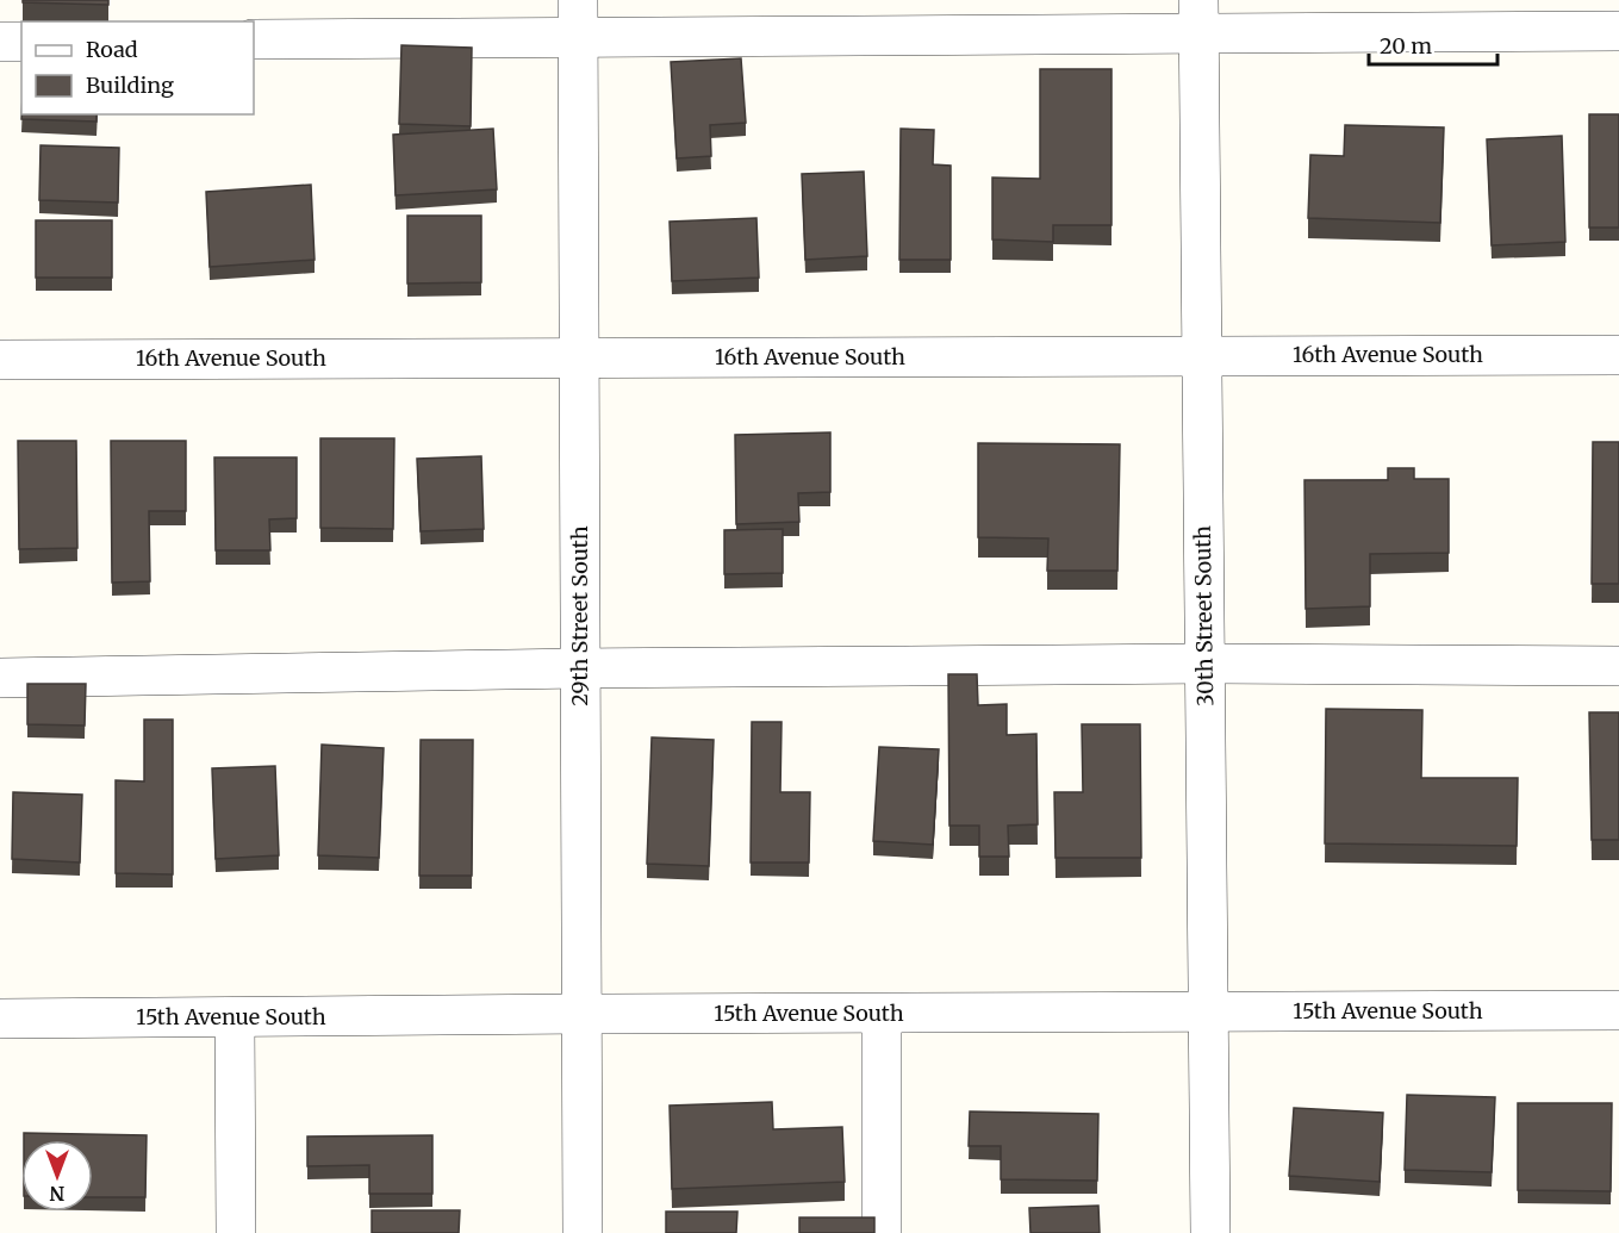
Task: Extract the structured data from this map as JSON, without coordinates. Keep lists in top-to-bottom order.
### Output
{
  "streets": {
    "street": [
      "16th Avenue South",
      "29th Street South",
      "30th Street South",
      "15th Avenue South"
    ]
  },
  "crossings": [
    ["16th Avenue South", "29th Street South"],
    ["16th Avenue South", "30th Street South"],
    ["29th Street South", "15th Avenue South"],
    ["30th Street South", "15th Avenue South"]
  ],
  "legend": ["Road", "Building"],
  "scale_bar": "20 m",
  "north": "bottom"
}
